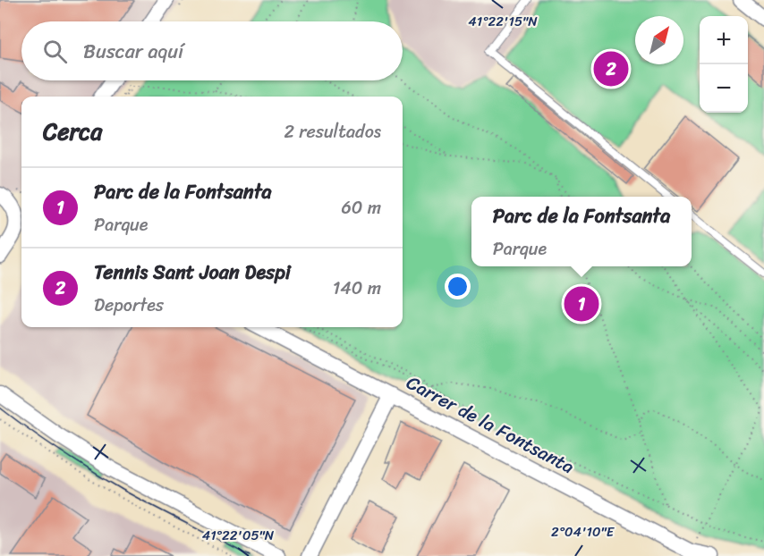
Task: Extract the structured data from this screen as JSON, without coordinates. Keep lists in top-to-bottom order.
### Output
{
  "streets": {
    "street": ["Carrer de la Fontsanta"]
  },
  "north": "top right",
  "page": {
    "map_buttons": ["+", "−"],
    "search": "Buscar aquí",
    "pins": ["2", "1"],
    "heading": ["Cerca", "2 resultados"],
    "list": [
      {
        "mark": "1",
        "name": "Parc de la Fontsanta",
        "note": "Parque",
        "value": "60 m"
      },
      {
        "mark": "2",
        "name": "Tennis Sant Joan Despi",
        "note": "Deportes",
        "value": "140 m"
      }
    ],
    "popup": ["Parc de la Fontsanta", "Parque"]
  },
  "coordinates": ["41°22'15\"N", "2°04'10\"E", "41°22'05\"N"]
}
